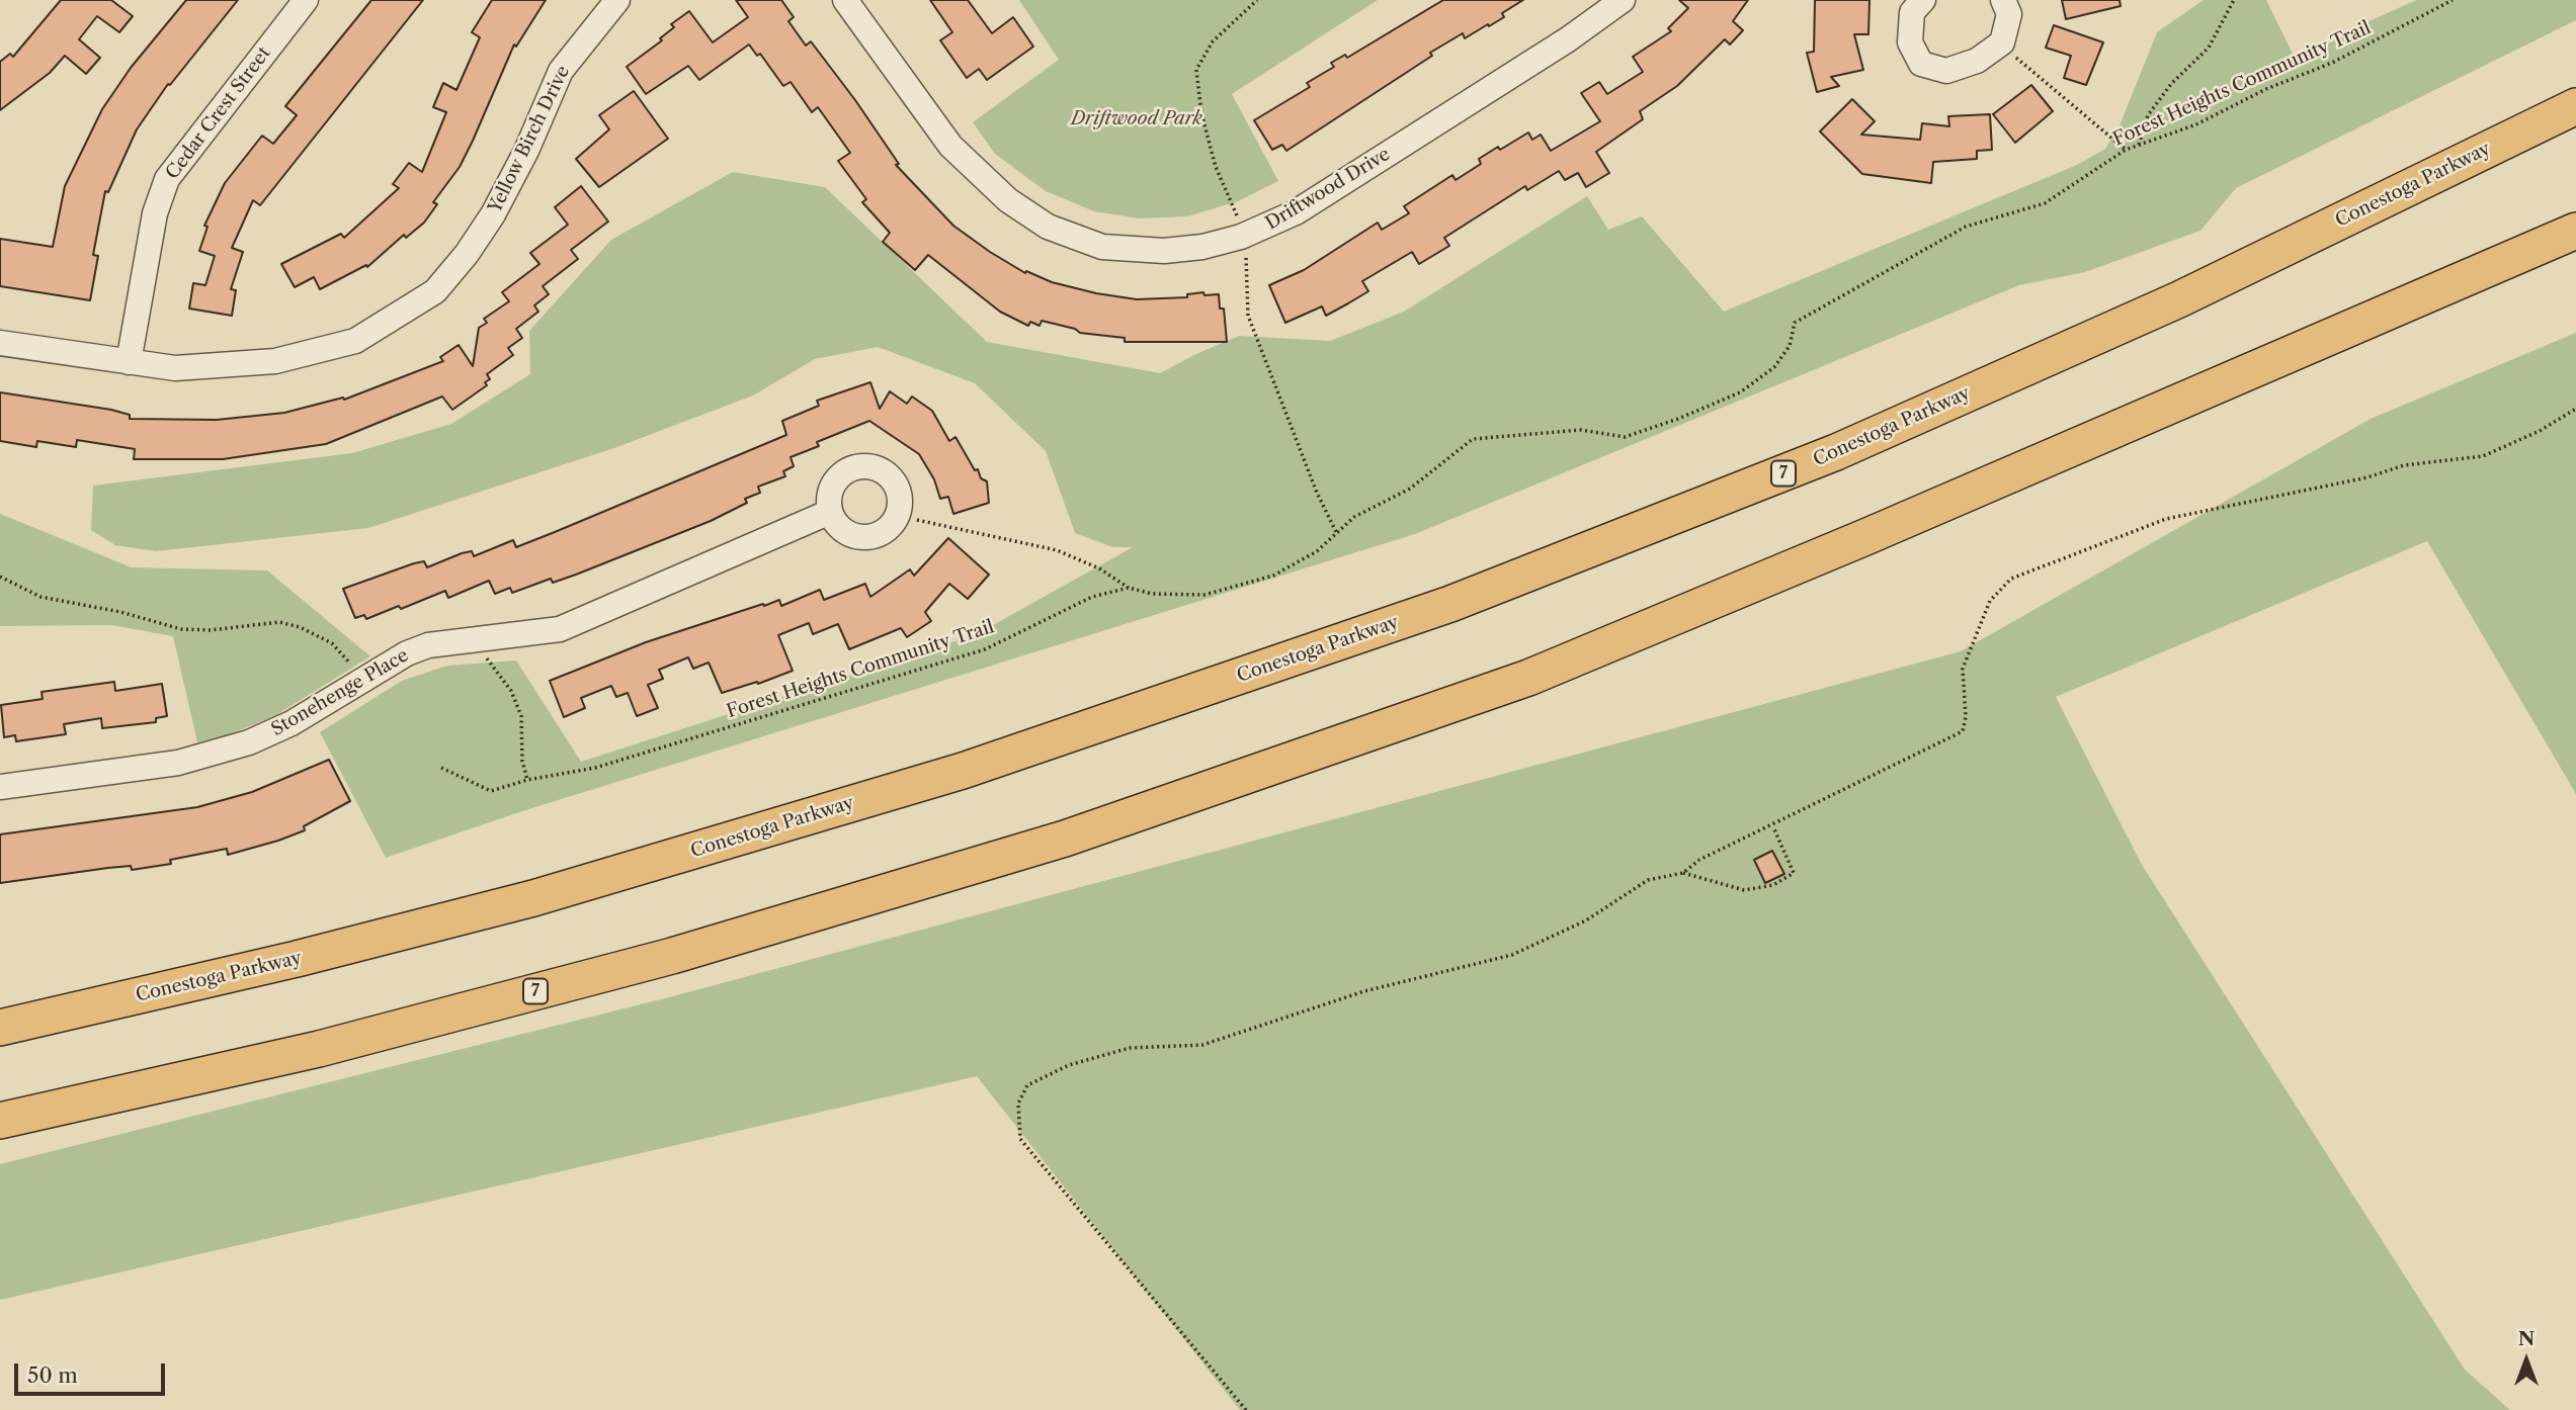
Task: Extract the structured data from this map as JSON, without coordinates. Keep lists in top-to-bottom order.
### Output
{
  "streets": {
    "highway": ["Conestoga Parkway", "7"],
    "street": [
      "Cedar Crest Street",
      "Yellow Birch Drive",
      "Driftwood Drive",
      "Stonehenge Place"
    ],
    "path": ["Forest Heights Community Trail"]
  },
  "crossings": [
    ["Cedar Crest Street", "Yellow Birch Drive"]
  ],
  "parks": ["Driftwood Park"],
  "scale_bar": "50 m",
  "north": "top"
}
